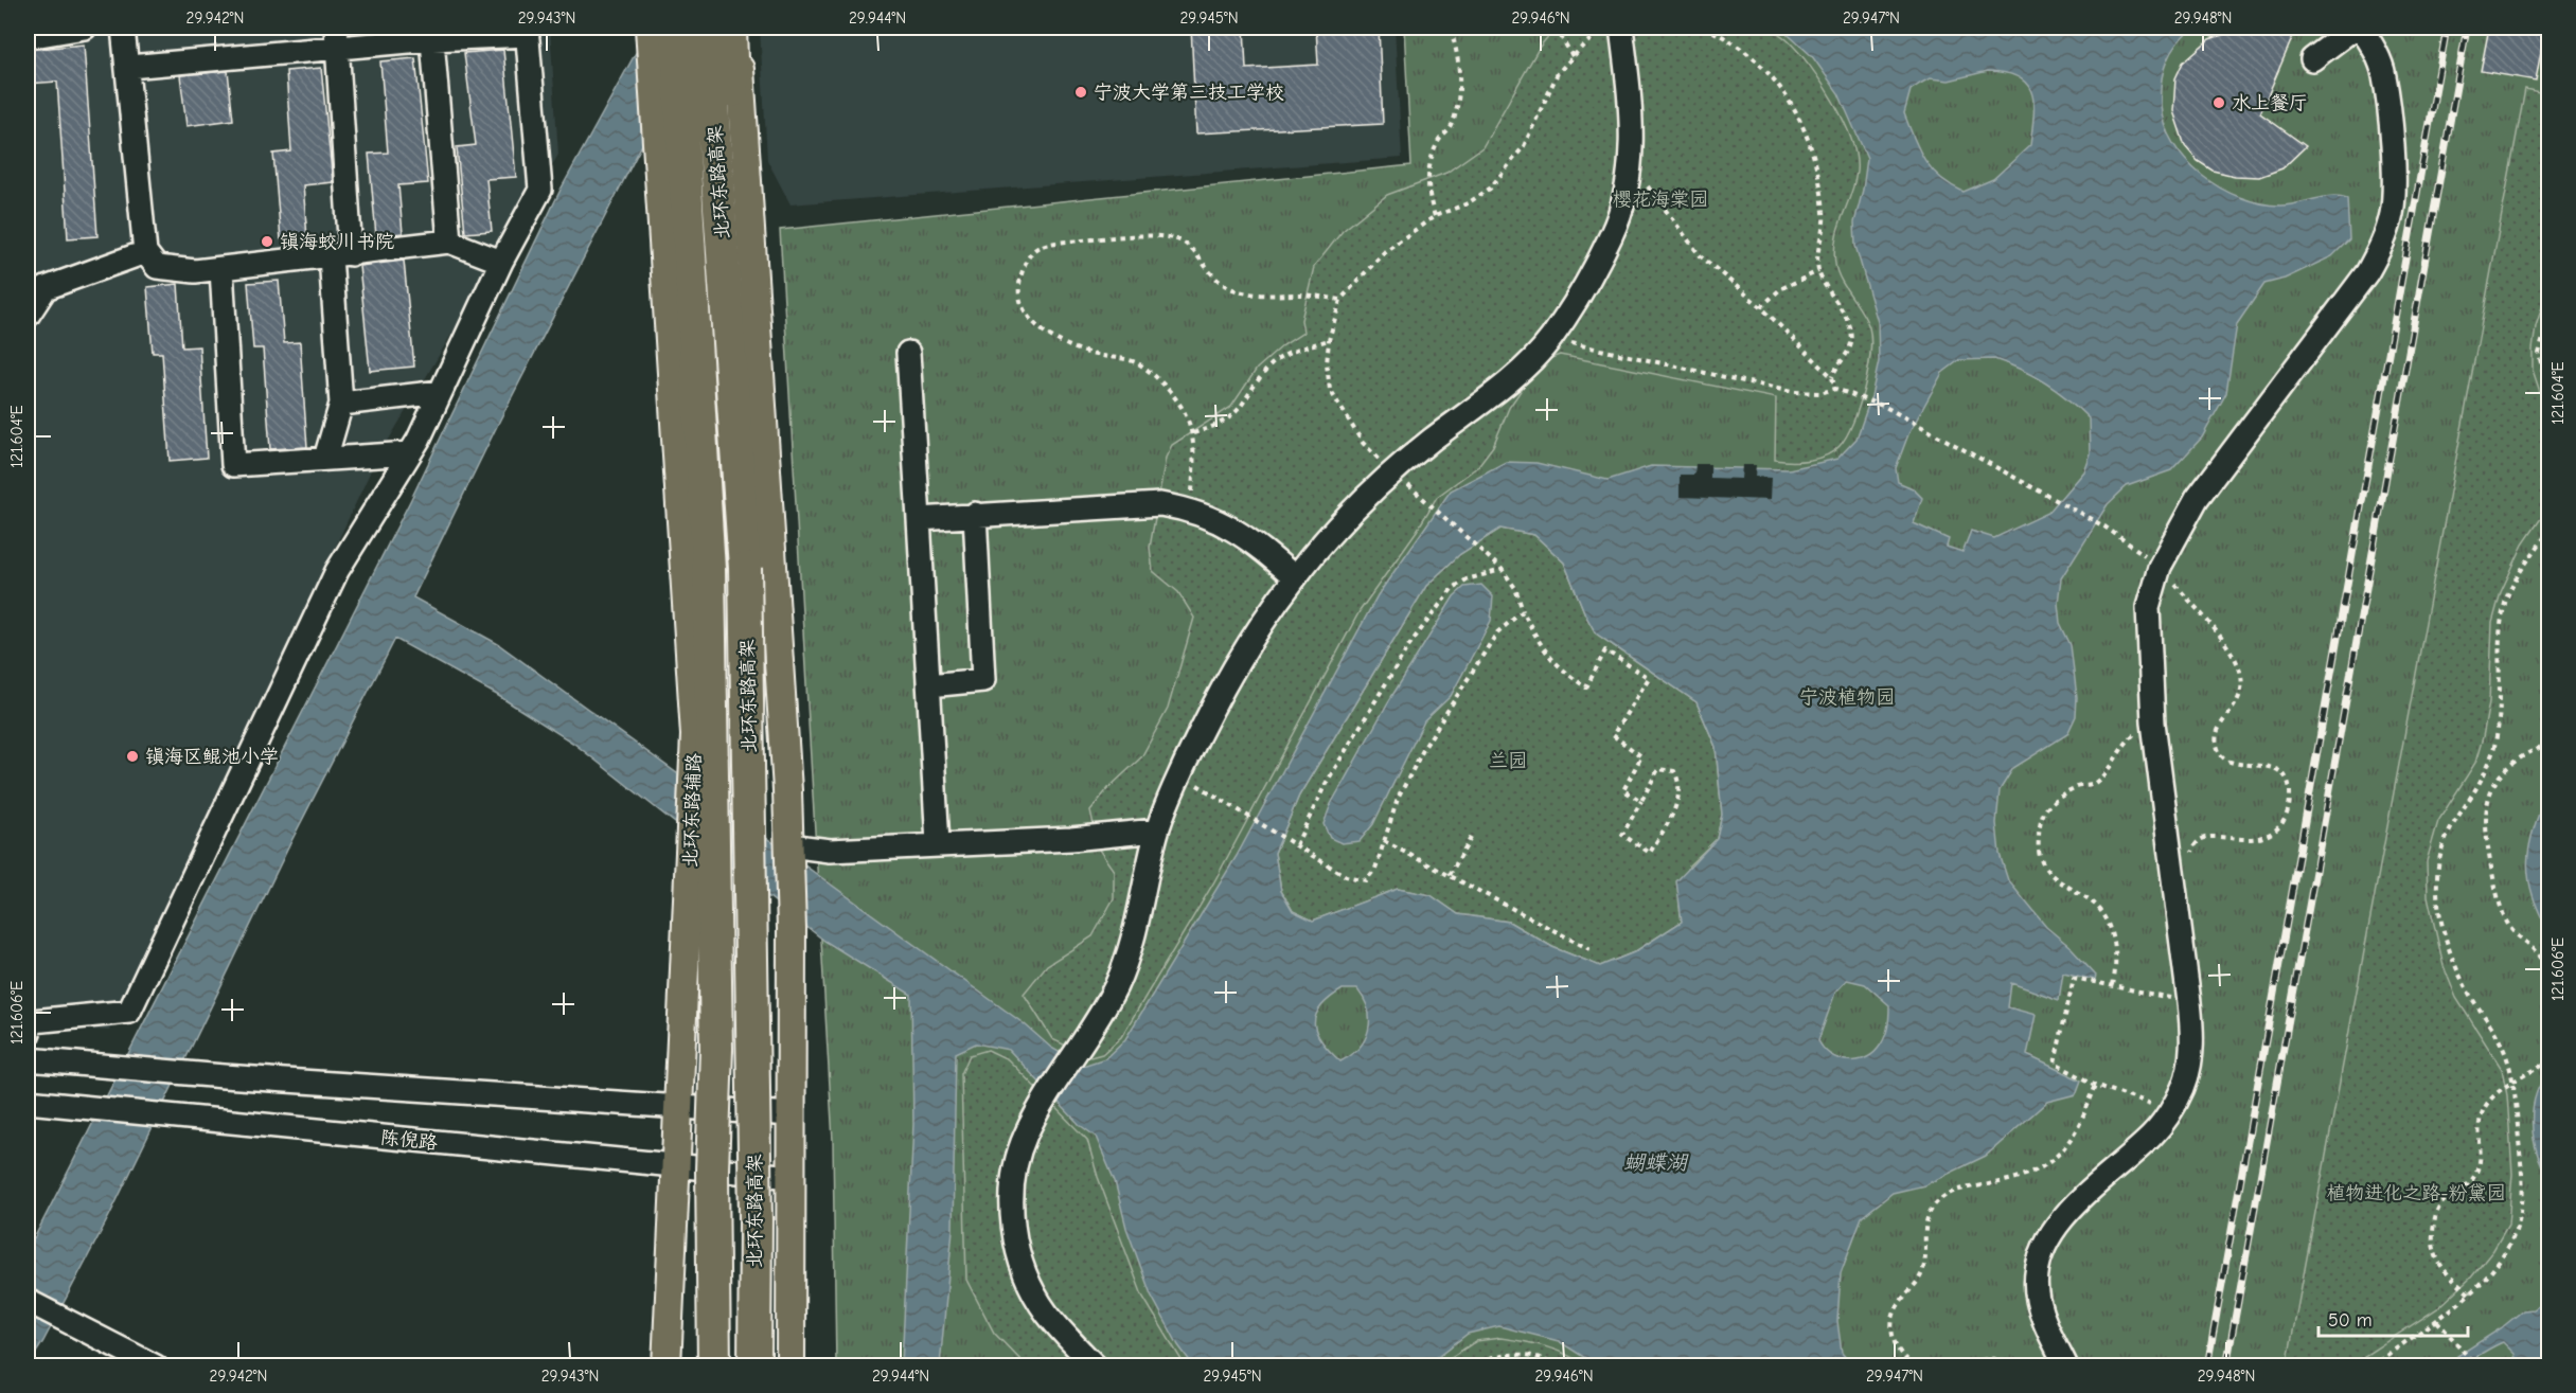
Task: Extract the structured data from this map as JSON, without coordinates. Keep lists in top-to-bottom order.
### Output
{
  "streets": {
    "highway": ["北环东路高架"],
    "main road": ["北环东路辅路"],
    "street": ["陈倪路"]
  },
  "crossings": [
    ["北环东路辅路", "陈倪路"]
  ],
  "water": ["蝴蝶湖"],
  "parks": [
    "樱花海棠园",
    "宁波植物园",
    "兰园",
    "植物进化之路-粉黛园"
  ],
  "places": [
    "宁波大学第三技工学校",
    "水上餐厅",
    "镇海蛟川书院",
    "镇海区鲲池小学"
  ],
  "scale_bar": "50 m",
  "coordinates": [
    "29.942°N",
    "29.943°N",
    "29.944°N",
    "29.945°N",
    "29.946°N",
    "29.947°N",
    "29.948°N",
    "121.604°E",
    "121.606°E"
  ]
}
